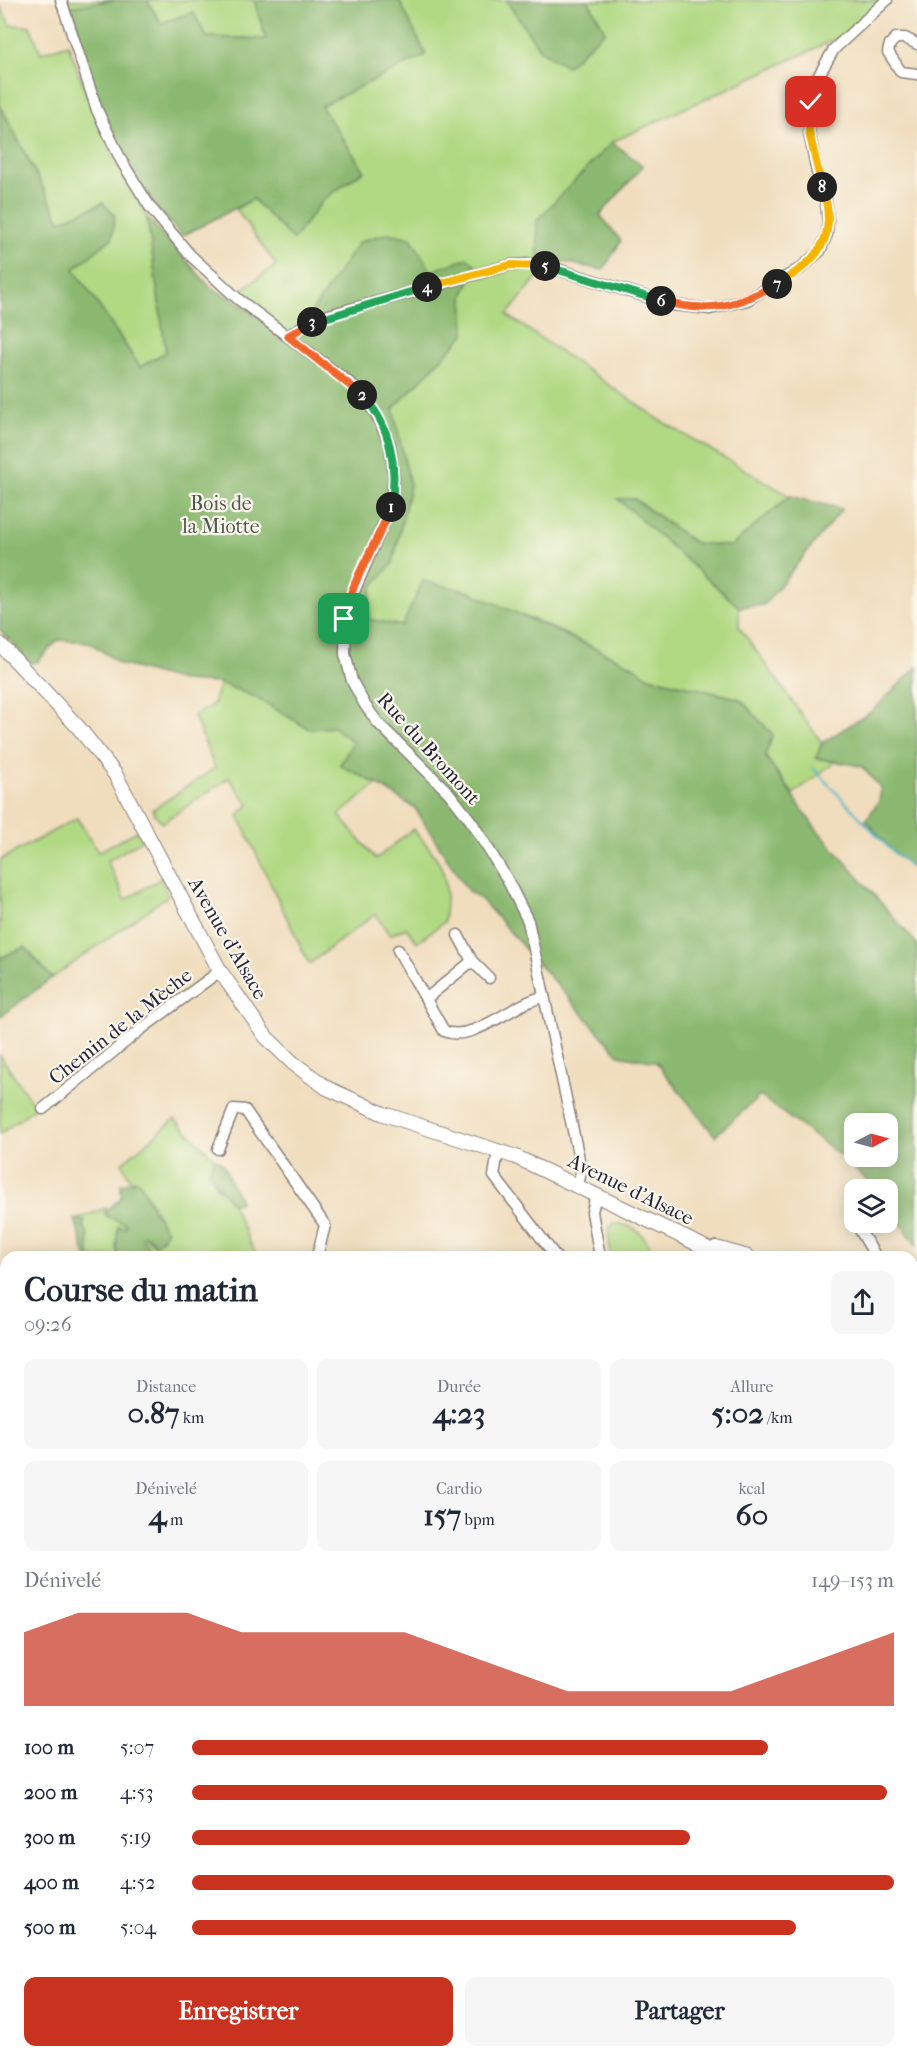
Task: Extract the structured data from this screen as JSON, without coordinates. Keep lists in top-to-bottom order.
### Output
{
  "streets": {
    "main road": ["Avenue d'Alsace"],
    "street": ["Rue du Bromont", "Chemin de la Mèche"]
  },
  "crossings": [
    ["Rue du Bromont", "Avenue d'Alsace"],
    ["Avenue d'Alsace", "Chemin de la Mèche"]
  ],
  "parks": ["Bois de la Miotte"],
  "north": "right",
  "page": {
    "pins": [
      "8",
      "5",
      "7",
      "4",
      "6",
      "3",
      "2",
      "1"
    ],
    "heading": ["Course du matin", "09:26"],
    "stats": [
      ["Distance", "0.87 km"],
      ["Durée", "4:23"],
      ["Allure", "5:02 /km"],
      ["Dénivelé", "4 m"],
      ["Cardio", "157 bpm"],
      ["kcal", "60"]
    ],
    "chart": ["Dénivelé", "149–153 m"],
    "list": [
      {
        "name": "100 m",
        "note": "5:07"
      },
      {
        "name": "200 m",
        "note": "4:53"
      },
      {
        "name": "300 m",
        "note": "5:19"
      },
      {
        "name": "400 m",
        "note": "4:52"
      },
      {
        "name": "500 m",
        "note": "5:04"
      }
    ],
    "buttons": ["Enregistrer", "Partager"]
  }
}
